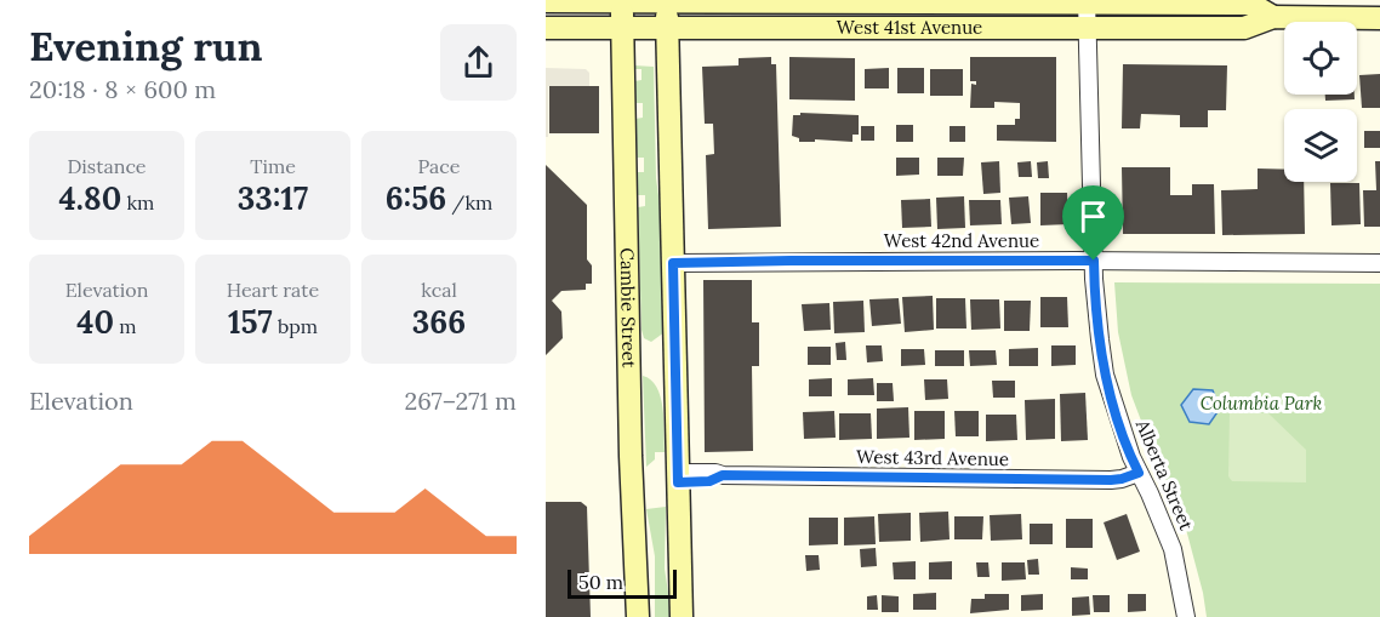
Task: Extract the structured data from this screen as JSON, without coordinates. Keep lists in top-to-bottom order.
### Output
{
  "streets": {
    "main road": ["West 41st Avenue", "Cambie Street"],
    "street": ["West 42nd Avenue", "West 43rd Avenue", "Alberta Street"]
  },
  "crossings": [
    ["West 41st Avenue", "Cambie Street"],
    ["West 41st Avenue", "Alberta Street"],
    ["West 42nd Avenue", "Alberta Street"],
    ["West 43rd Avenue", "Alberta Street"]
  ],
  "parks": ["Columbia Park"],
  "scale_bar": "50 m",
  "page": {
    "heading": ["Evening run", "20:18 · 8 × 600 m"],
    "stats": [
      ["Distance", "4.80 km"],
      ["Time", "33:17"],
      ["Pace", "6:56 /km"],
      ["Elevation", "40 m"],
      ["Heart rate", "157 bpm"],
      ["kcal", "366"]
    ],
    "chart": ["Elevation", "267–271 m"],
    "scale": "50 m"
  }
}
